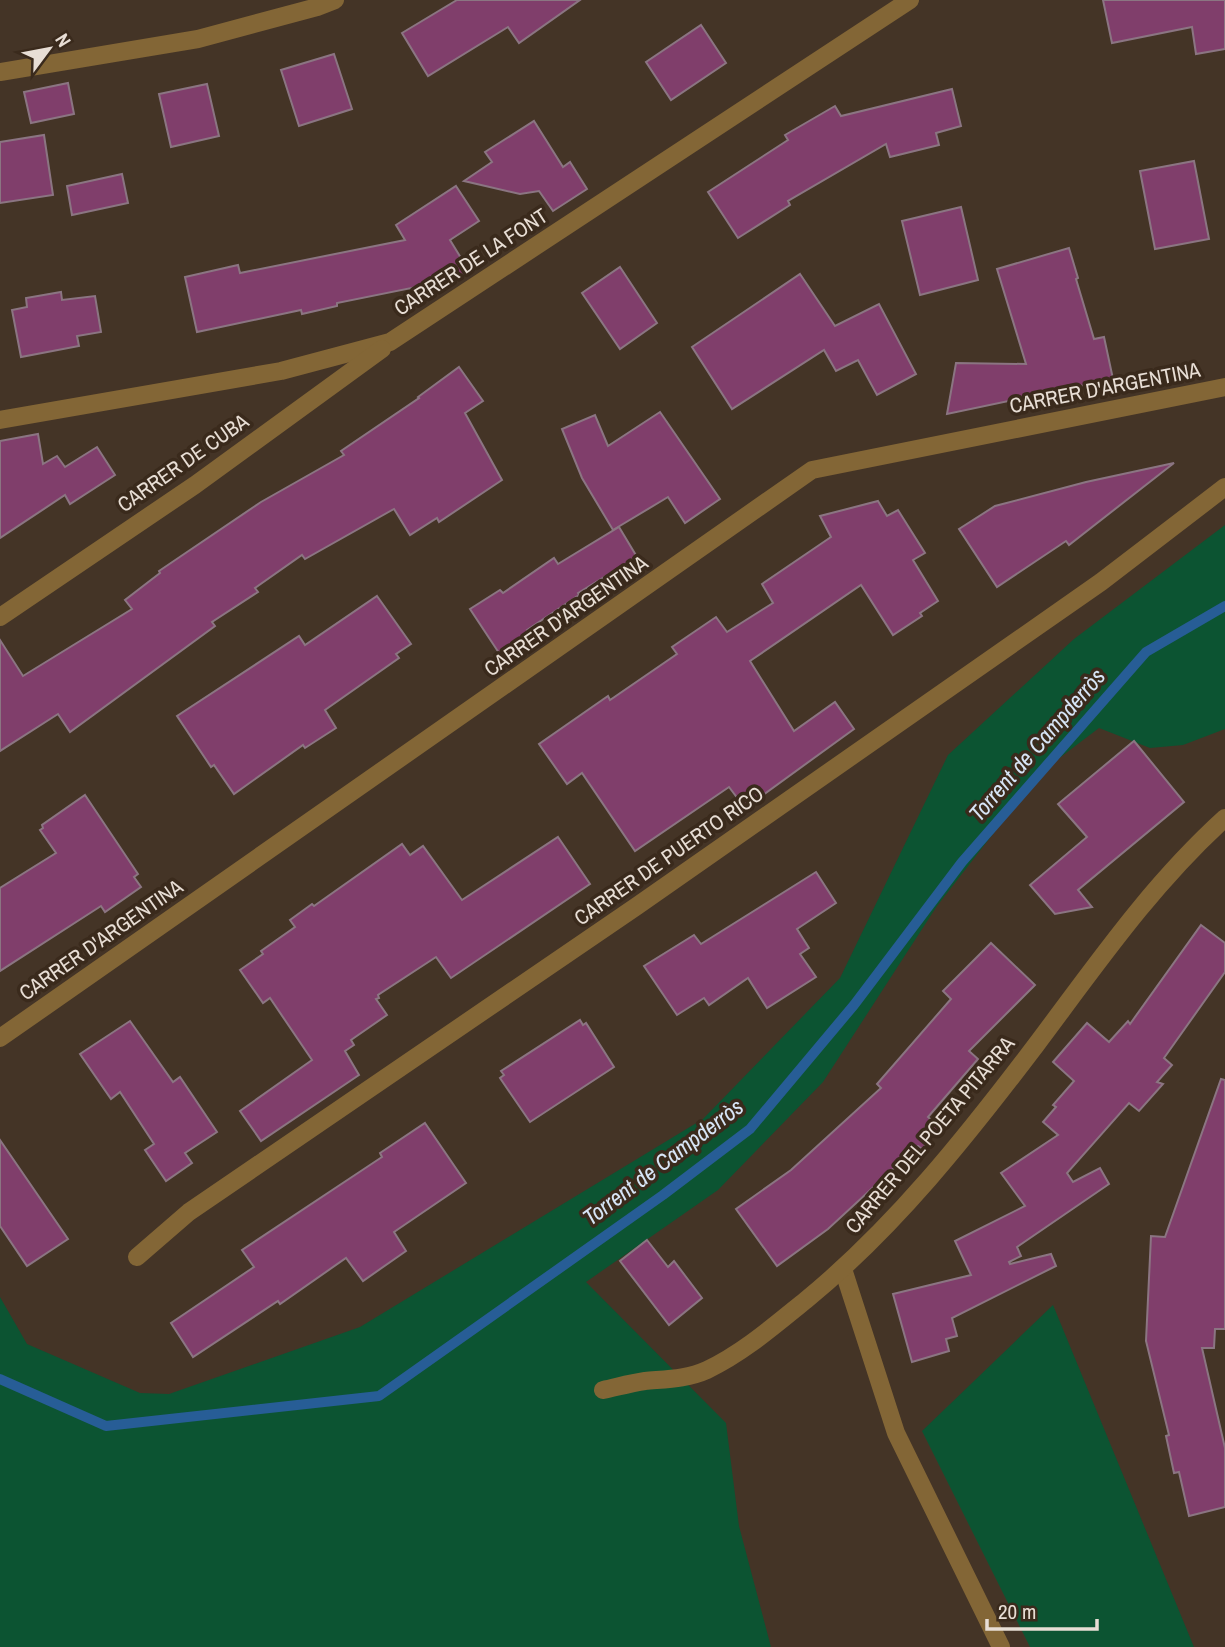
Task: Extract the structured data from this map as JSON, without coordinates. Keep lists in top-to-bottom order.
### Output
{
  "streets": {
    "street": [
      "CARRER DE LA FONT",
      "CARRER D'ARGENTINA",
      "CARRER DE CUBA",
      "CARRER DE PUERTO RICO",
      "CARRER DEL POETA PITARRA"
    ]
  },
  "crossings": [
    ["CARRER DE LA FONT", "CARRER DE CUBA"]
  ],
  "water": ["Torrent de Campderròs"],
  "scale_bar": "20 m",
  "north": "top right"
}
